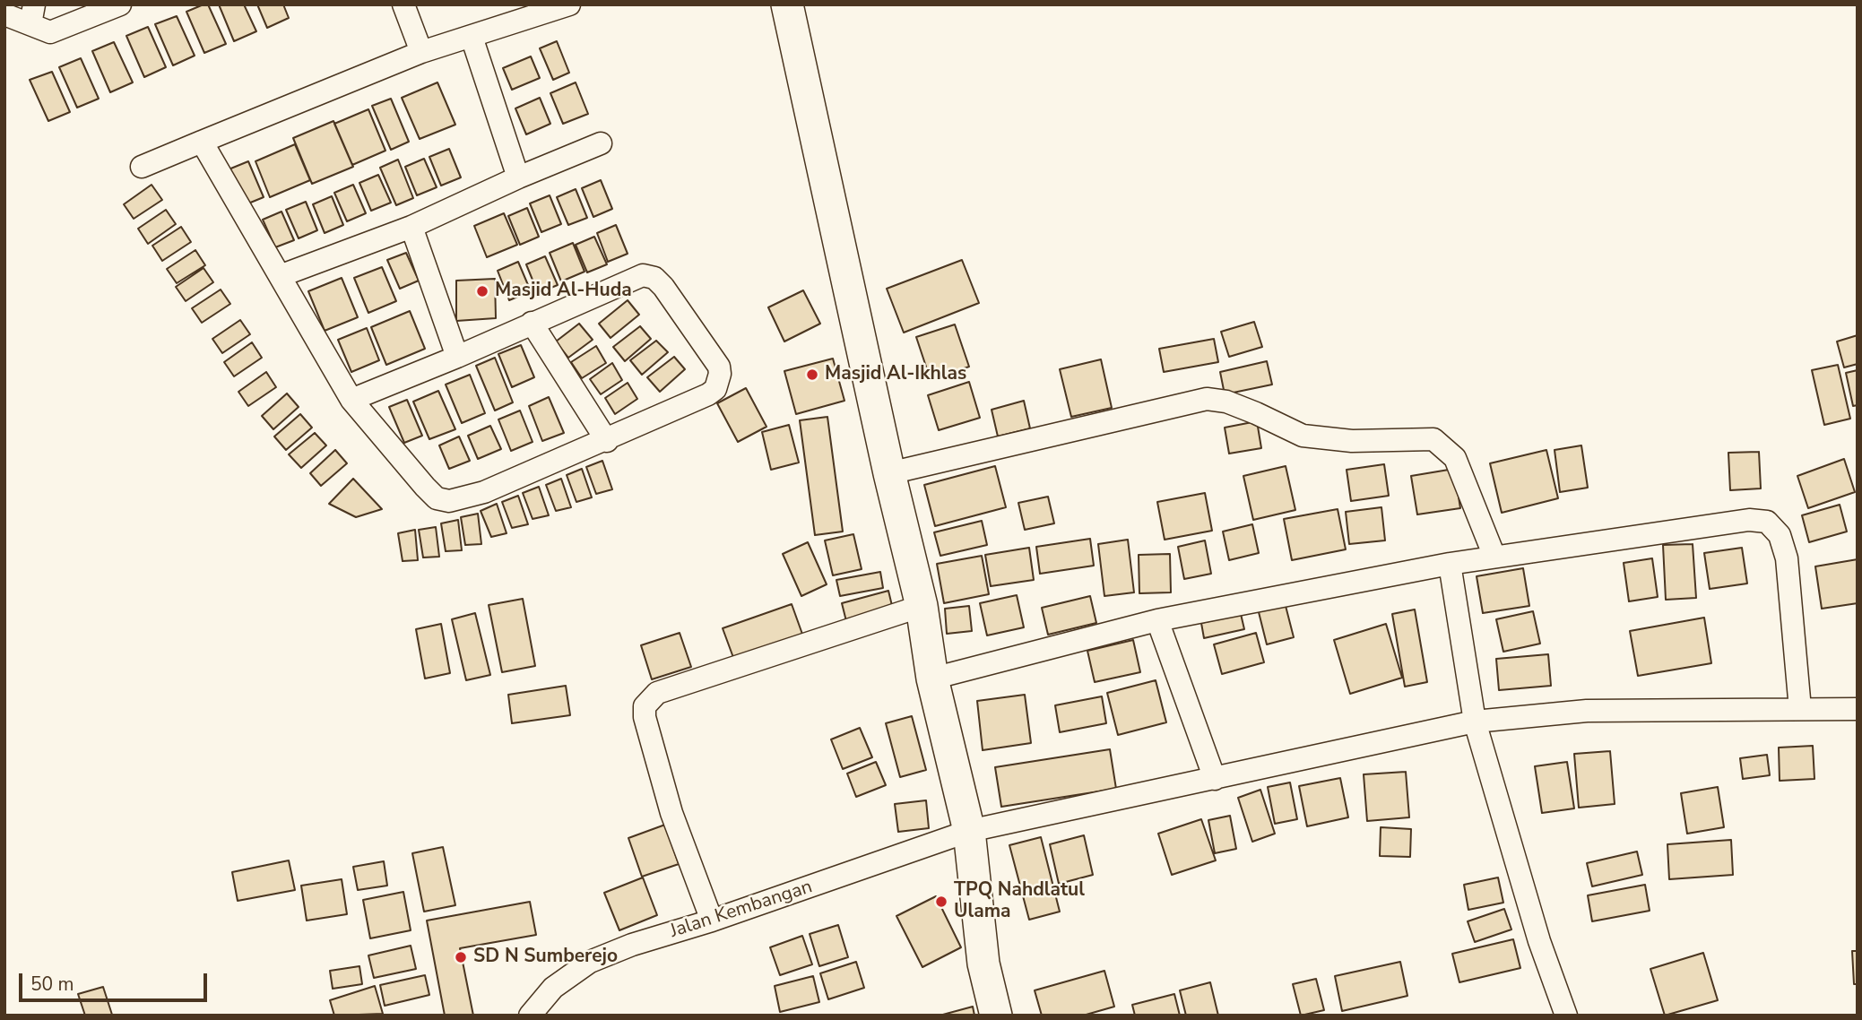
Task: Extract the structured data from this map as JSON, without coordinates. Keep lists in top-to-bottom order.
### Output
{
  "streets": {
    "street": ["Jalan Kembangan"]
  },
  "places": [
    "Masjid Al-Huda",
    "Masjid Al-Ikhlas",
    "TPQ Nahdlatul Ulama",
    "SD N Sumberejo"
  ],
  "scale_bar": "50 m"
}
